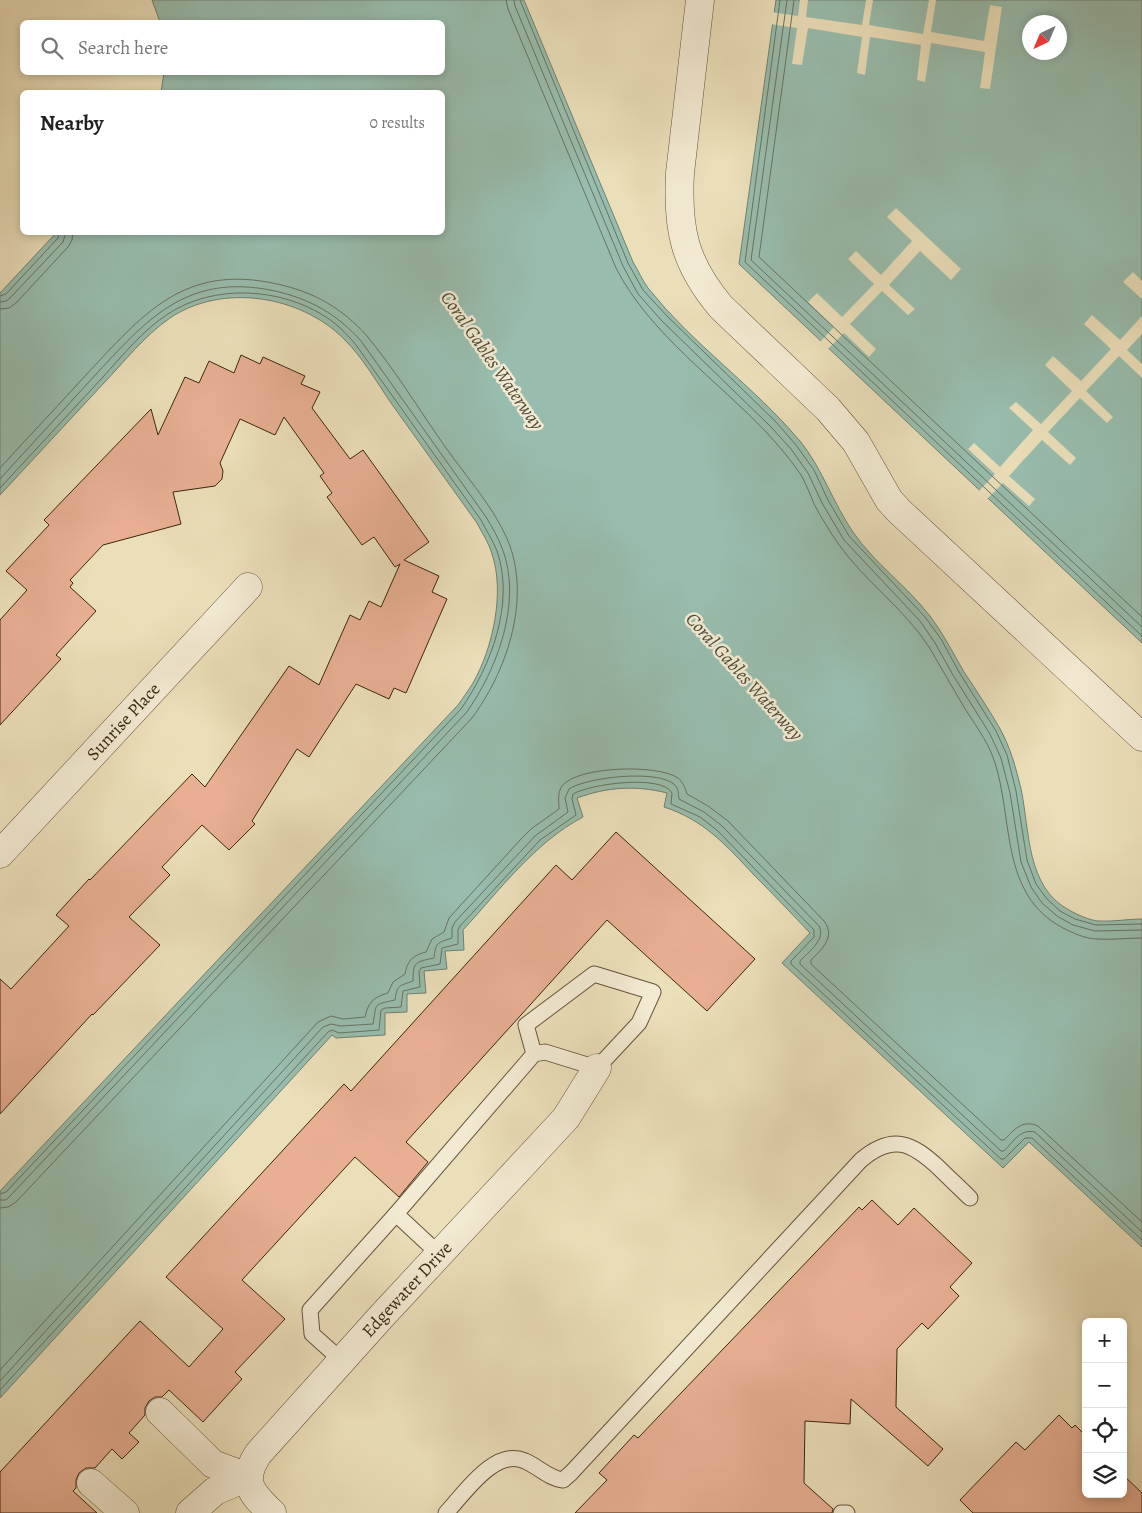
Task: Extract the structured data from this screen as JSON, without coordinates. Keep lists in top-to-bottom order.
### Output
{
  "streets": {
    "street": ["Sunrise Place", "Edgewater Drive"]
  },
  "water": ["Coral Gables Waterway"],
  "north": "bottom left",
  "page": {
    "search": "Search here",
    "heading": ["Nearby", "0 results"],
    "map_buttons": ["+", "−"]
  }
}
